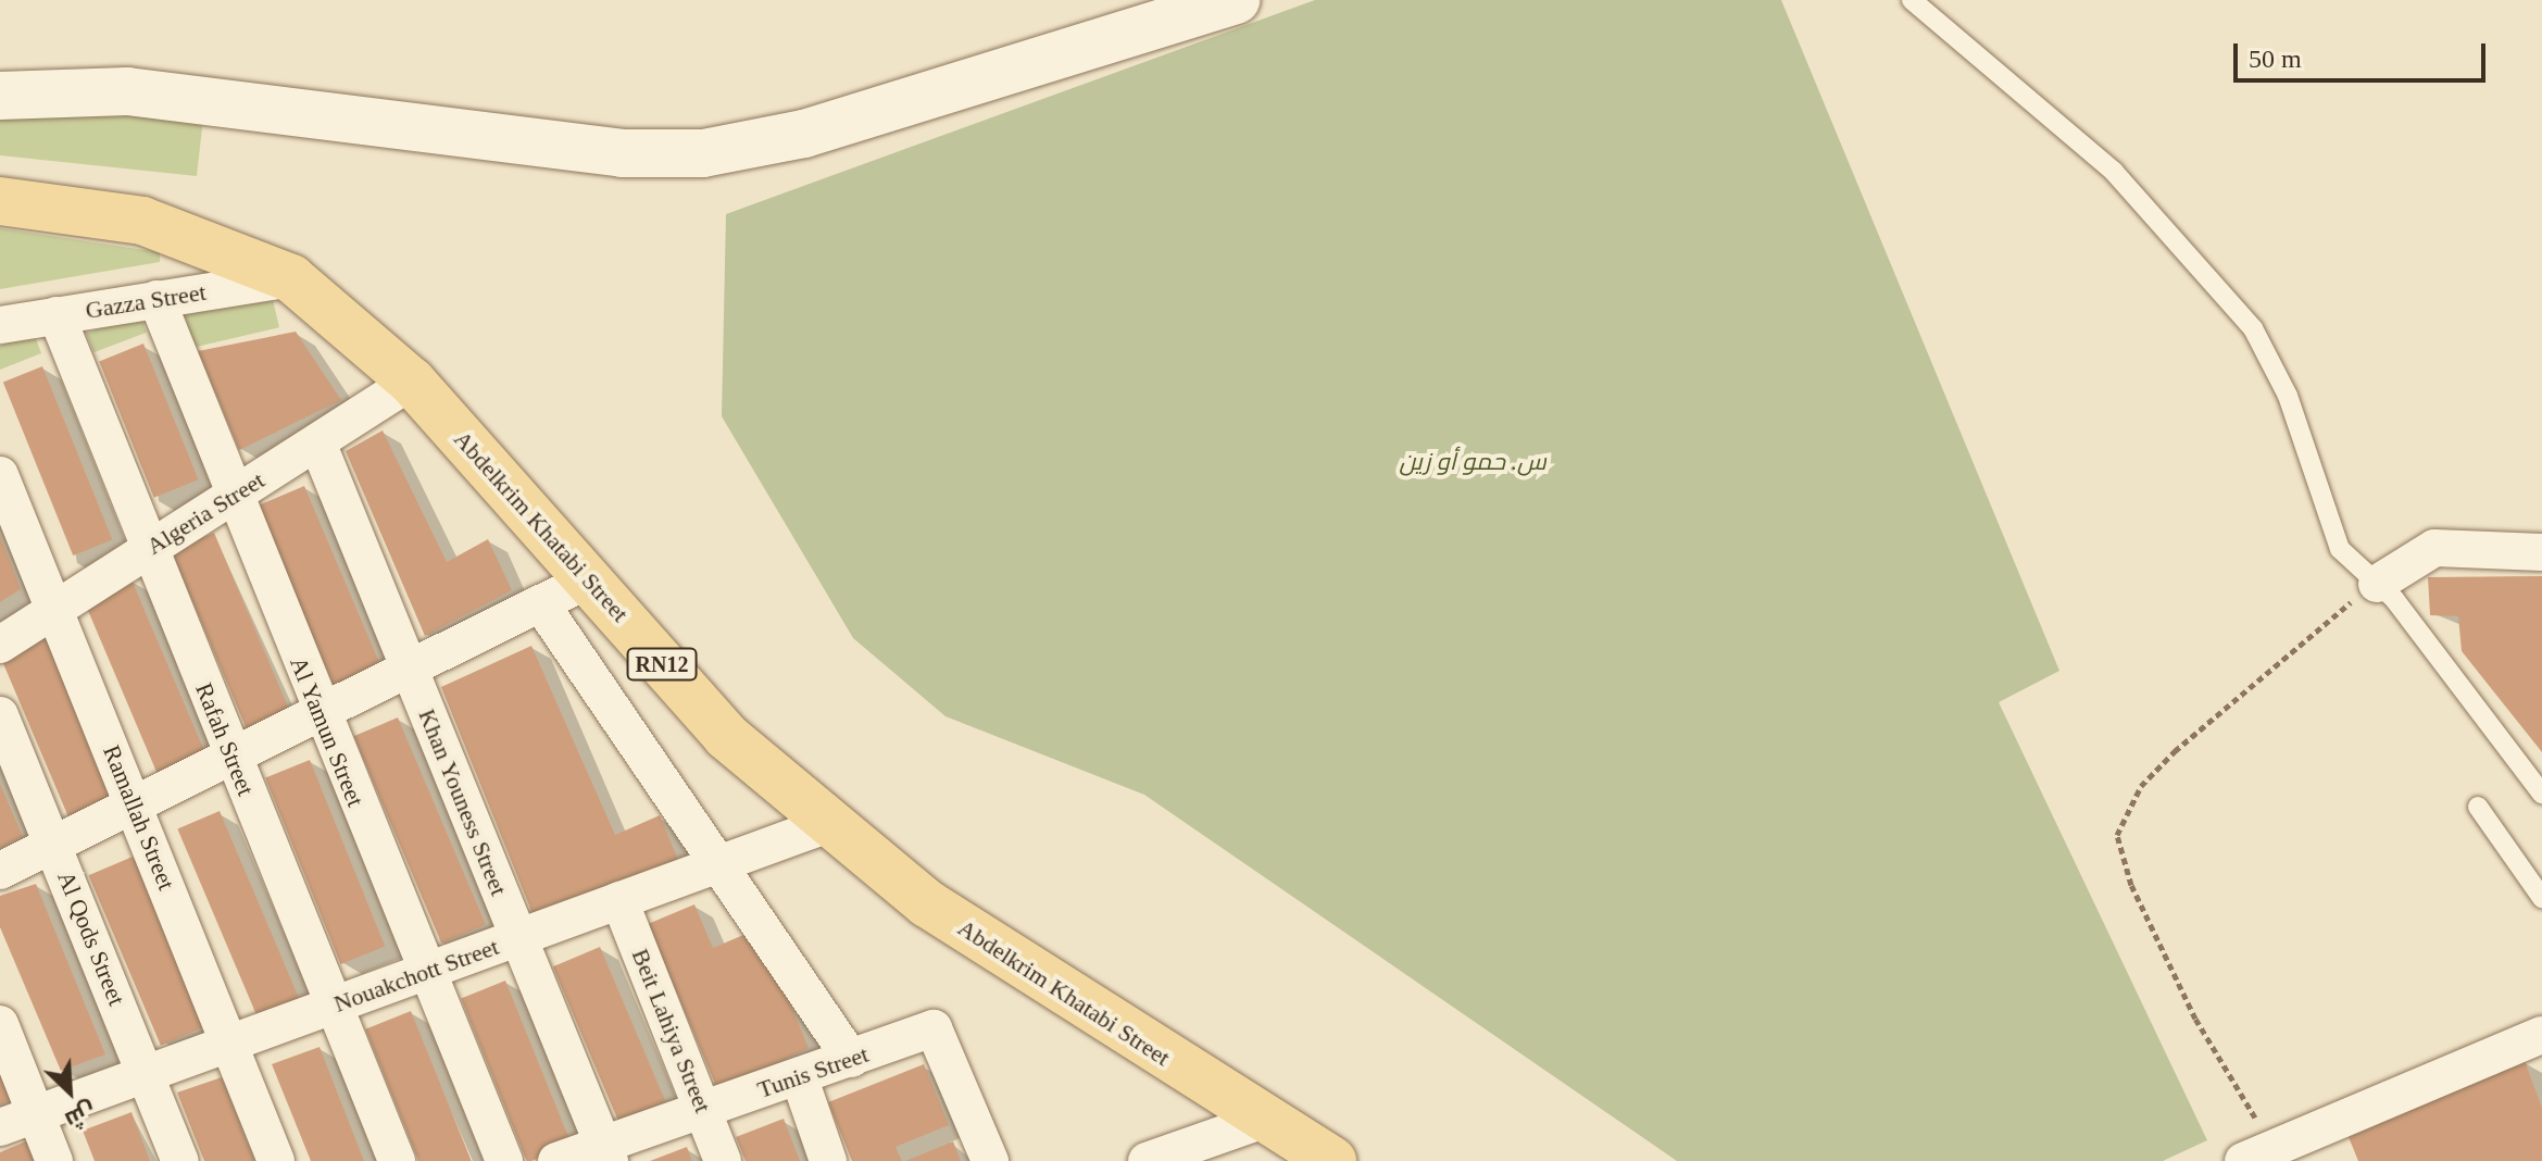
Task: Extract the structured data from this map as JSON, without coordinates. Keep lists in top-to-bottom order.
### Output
{
  "streets": {
    "main road": ["Abdelkrim Khatabi Street", "RN12"],
    "street": [
      "Gazza Street",
      "Algeria Street",
      "Al Yamun Street",
      "Rafah Street",
      "Khan Youness Street",
      "Ramallah Street",
      "Al Qods Street",
      "Nouakchott Street",
      "Beit Lahiya Street",
      "Tunis Street"
    ]
  },
  "crossings": [
    ["Gazza Street", "Abdelkrim Khatabi Street"],
    ["Gazza Street", "Al Yamun Street"],
    ["Gazza Street", "Rafah Street"],
    ["Algeria Street", "Abdelkrim Khatabi Street"],
    ["Algeria Street", "Al Yamun Street"],
    ["Algeria Street", "Rafah Street"],
    ["Algeria Street", "Khan Youness Street"],
    ["Algeria Street", "Ramallah Street"],
    ["Abdelkrim Khatabi Street", "Nouakchott Street"],
    ["Al Yamun Street", "Nouakchott Street"],
    ["Rafah Street", "Nouakchott Street"],
    ["Khan Youness Street", "Nouakchott Street"],
    ["Khan Youness Street", "Tunis Street"],
    ["Ramallah Street", "Nouakchott Street"],
    ["Al Qods Street", "Nouakchott Street"],
    ["Nouakchott Street", "Beit Lahiya Street"],
    ["Beit Lahiya Street", "Tunis Street"]
  ],
  "parks": ["س. حمو أو زين"],
  "scale_bar": "50 m",
  "north": "bottom right"
}
